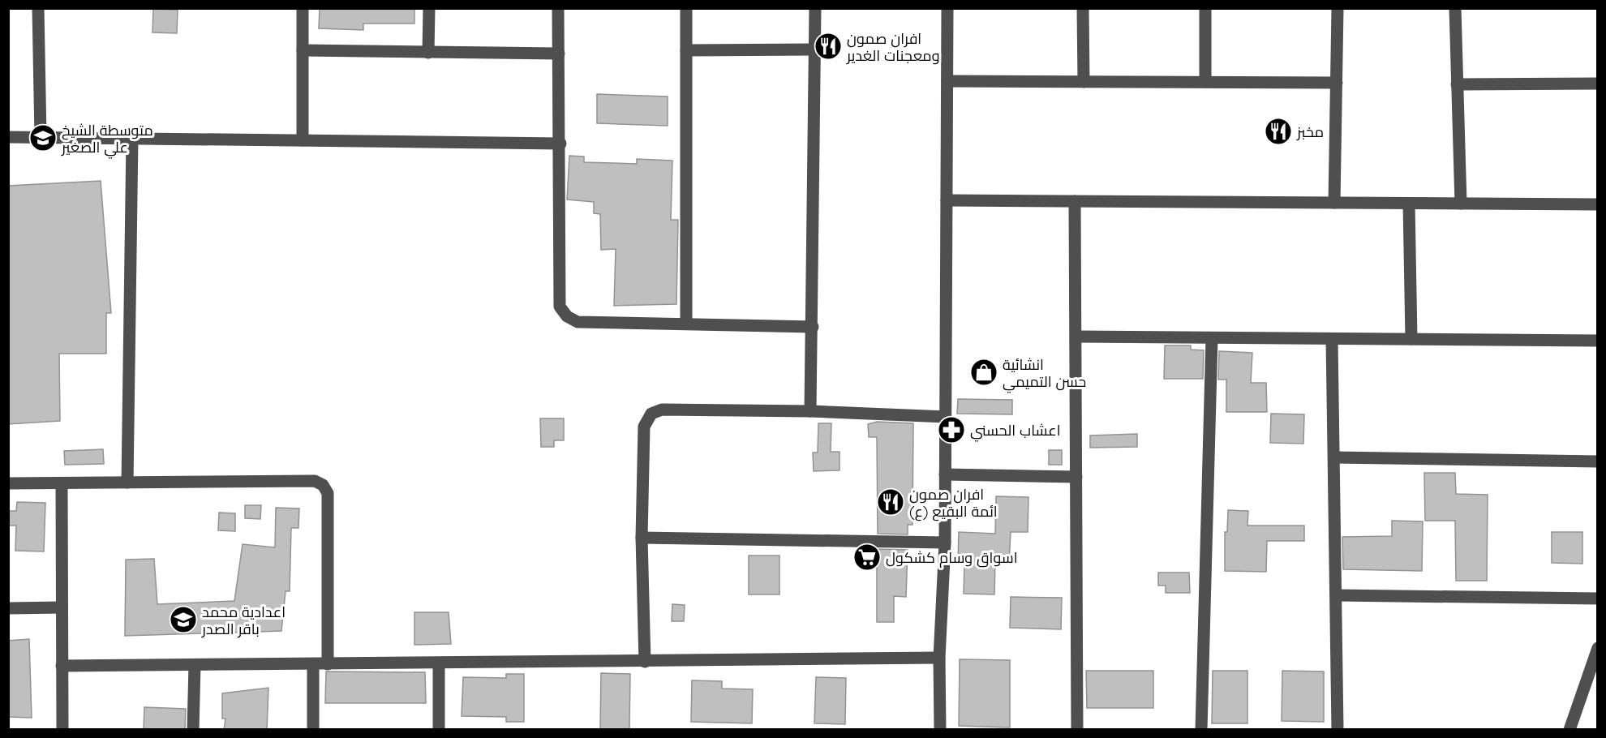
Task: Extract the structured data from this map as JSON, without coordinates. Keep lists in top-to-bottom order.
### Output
{
  "places": {
    "restaurant": ["افران صمون ومعجنات الغدير", "مخبز", "افران صمون ائمة البقيع (ع)"],
    "school or university": ["متوسطة الشيخ علي الصغير", "اعدادية محمد باقر الصدر"],
    "shop": ["انشائية حسن التميمي"],
    "pharmacy": ["اعشاب الحسني"],
    "supermarket": ["اسواق وسام كشكول"]
  }
}
